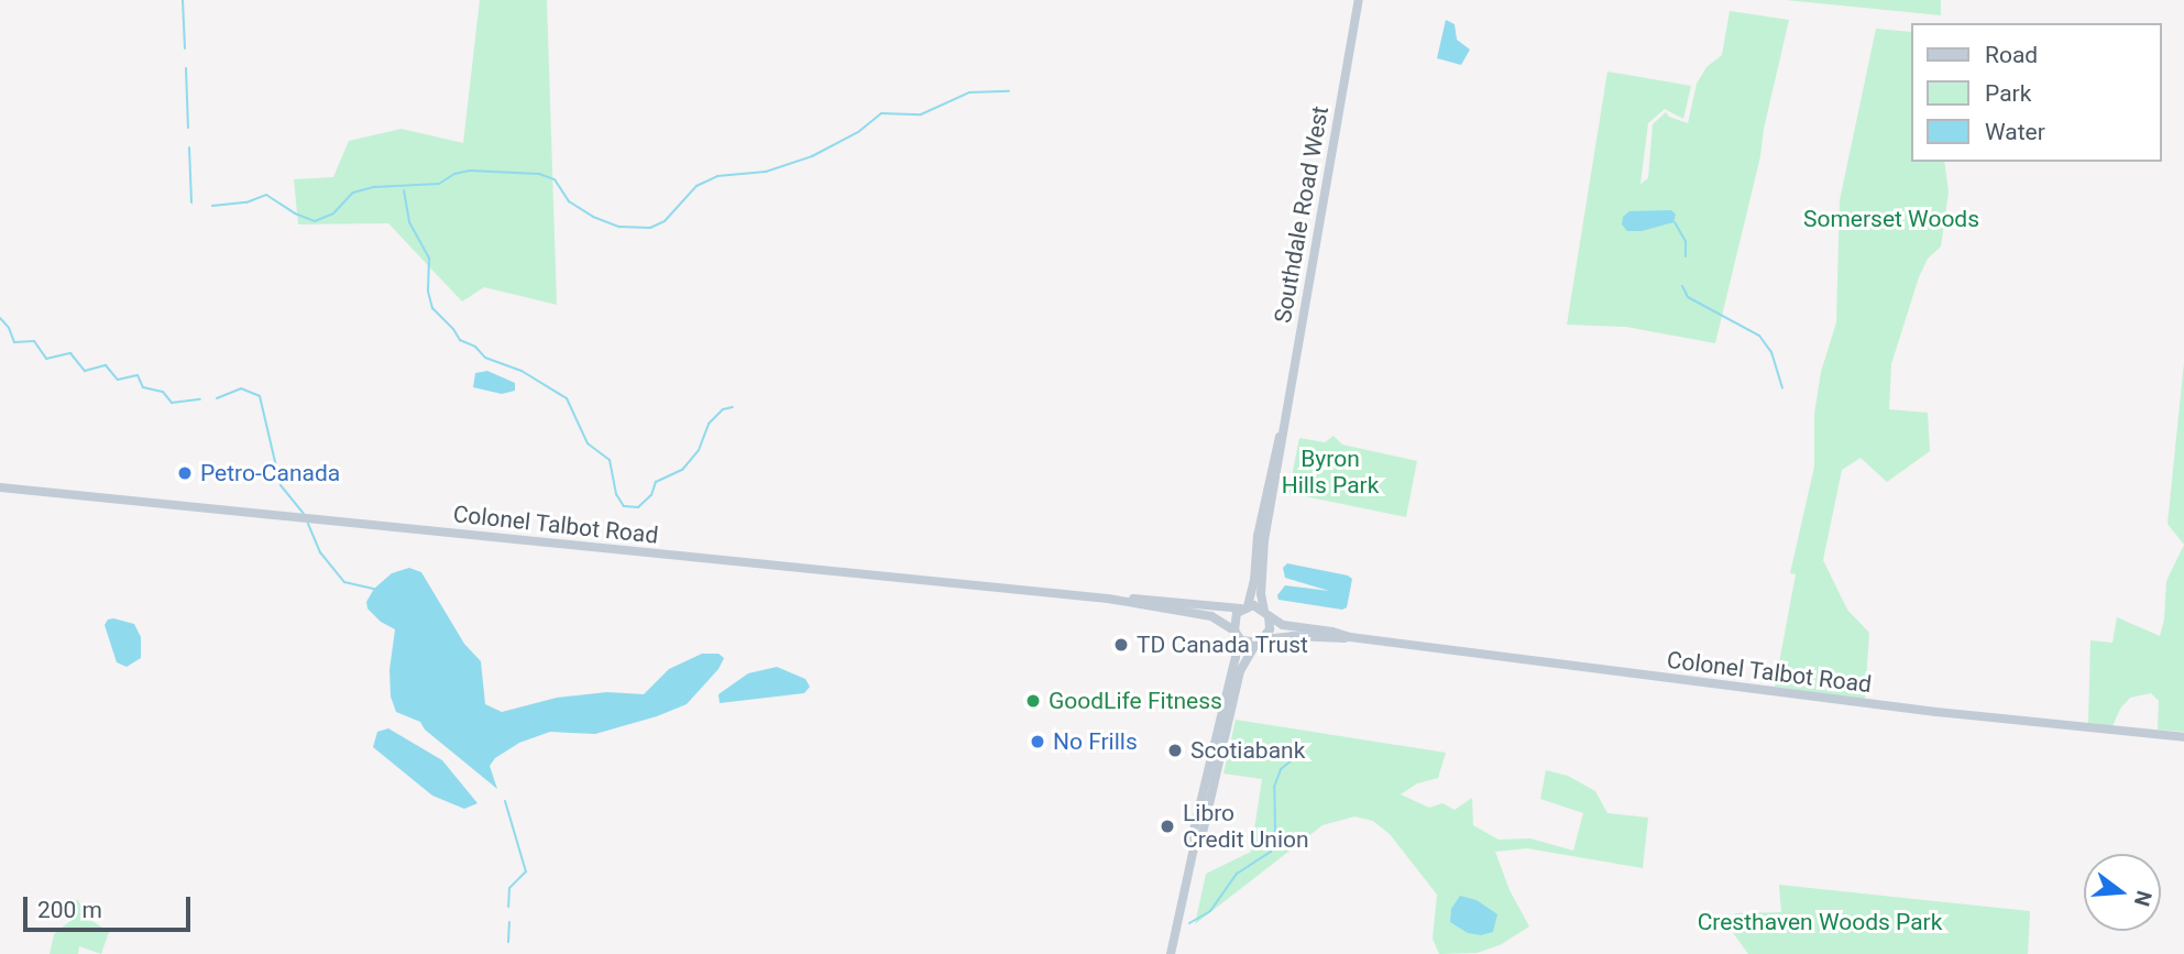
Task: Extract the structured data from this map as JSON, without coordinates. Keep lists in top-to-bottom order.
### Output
{
  "streets": {
    "main road": ["Southdale Road West", "Colonel Talbot Road"]
  },
  "crossings": [
    ["Southdale Road West", "Colonel Talbot Road"]
  ],
  "parks": ["Somerset Woods", "Byron Hills Park", "Cresthaven Woods Park"],
  "places": [
    "Petro-Canada",
    "TD Canada Trust",
    "GoodLife Fitness",
    "No Frills",
    "Scotiabank",
    "Libro Credit Union"
  ],
  "legend": ["Road", "Park", "Water"],
  "scale_bar": "200 m",
  "north": "right"
}
